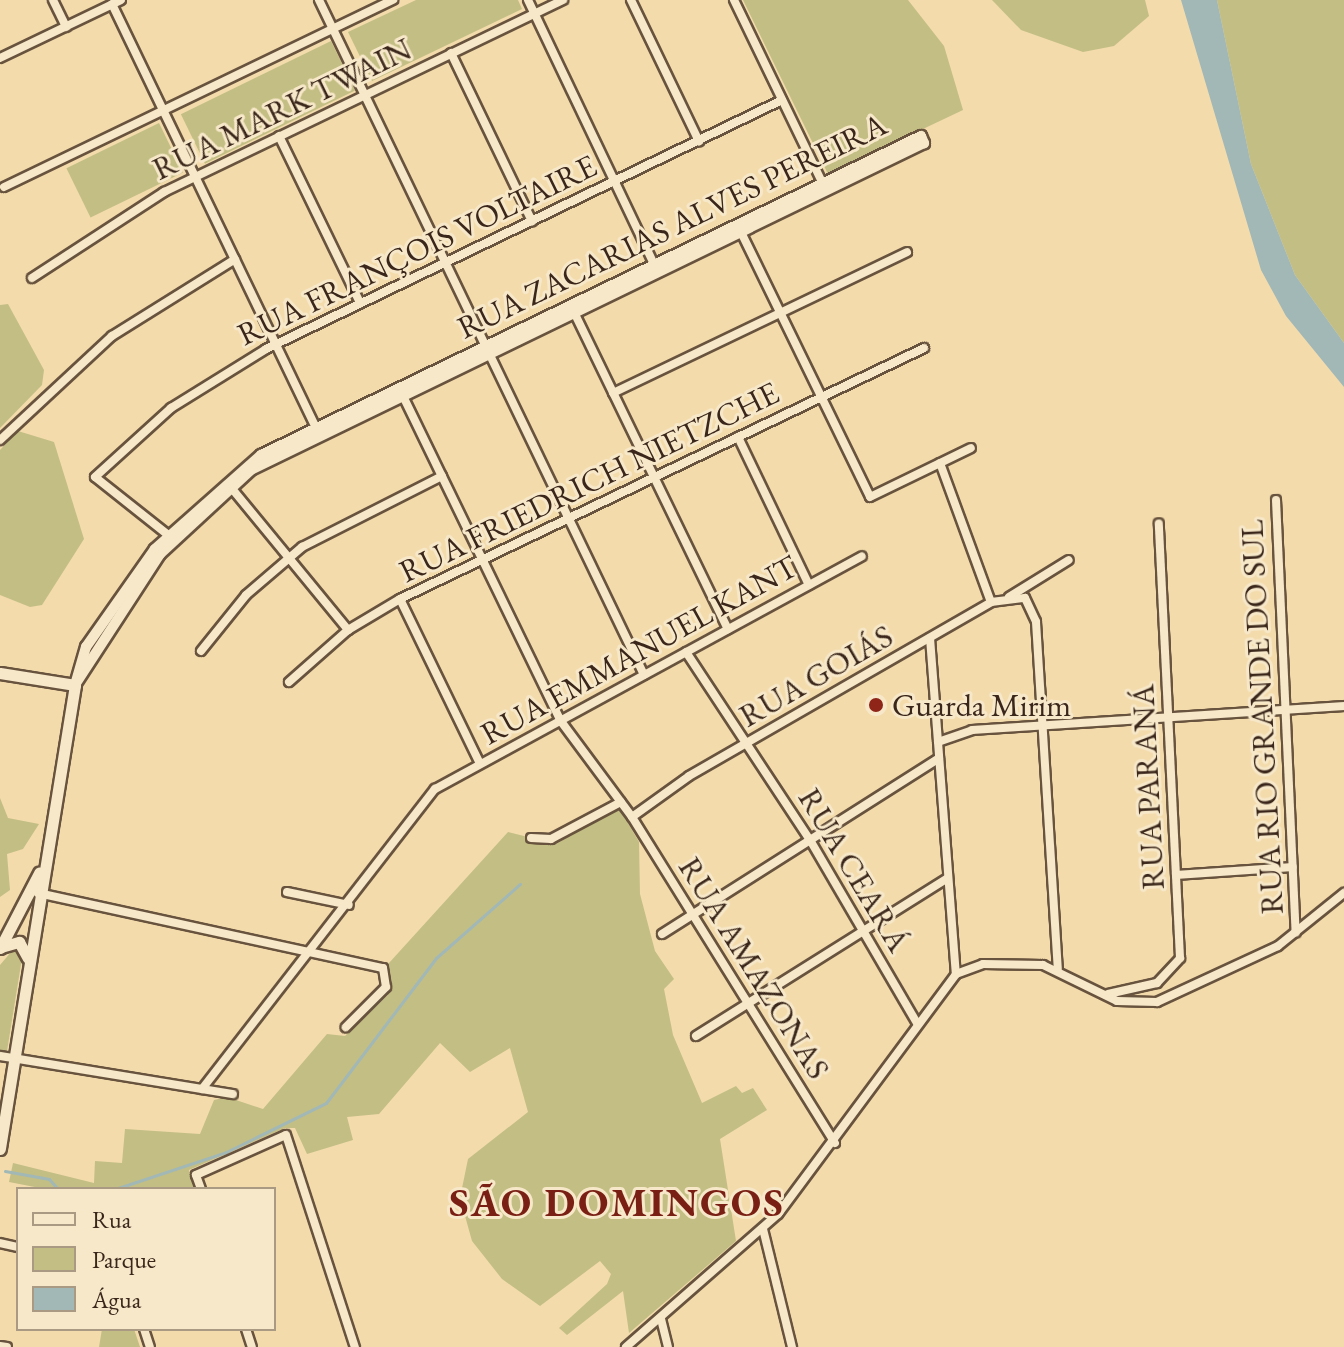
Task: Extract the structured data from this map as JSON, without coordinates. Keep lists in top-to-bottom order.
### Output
{
  "streets": {
    "main road": ["RUA ZACARIAS ALVES PEREIRA"],
    "street": [
      "RUA MARK TWAIN",
      "RUA FRANÇOIS VOLTAIRE",
      "RUA FRIEDRICH NIETZCHE",
      "RUA EMMANUEL KANT",
      "RUA GOIÁS",
      "RUA RIO GRANDE DO SUL",
      "RUA PARANÁ",
      "RUA CEARÁ",
      "RUA AMAZONAS"
    ]
  },
  "crossings": [
    ["RUA ZACARIAS ALVES PEREIRA", "RUA FRANÇOIS VOLTAIRE"],
    ["RUA ZACARIAS ALVES PEREIRA", "RUA AMAZONAS"],
    ["RUA FRIEDRICH NIETZCHE", "RUA AMAZONAS"],
    ["RUA EMMANUEL KANT", "RUA CEARÁ"],
    ["RUA EMMANUEL KANT", "RUA AMAZONAS"],
    ["RUA GOIÁS", "RUA CEARÁ"],
    ["RUA GOIÁS", "RUA AMAZONAS"]
  ],
  "districts": ["SÃO DOMINGOS"],
  "places": ["Guarda Mirim"],
  "legend": ["Rua", "Parque", "Água"]
}
